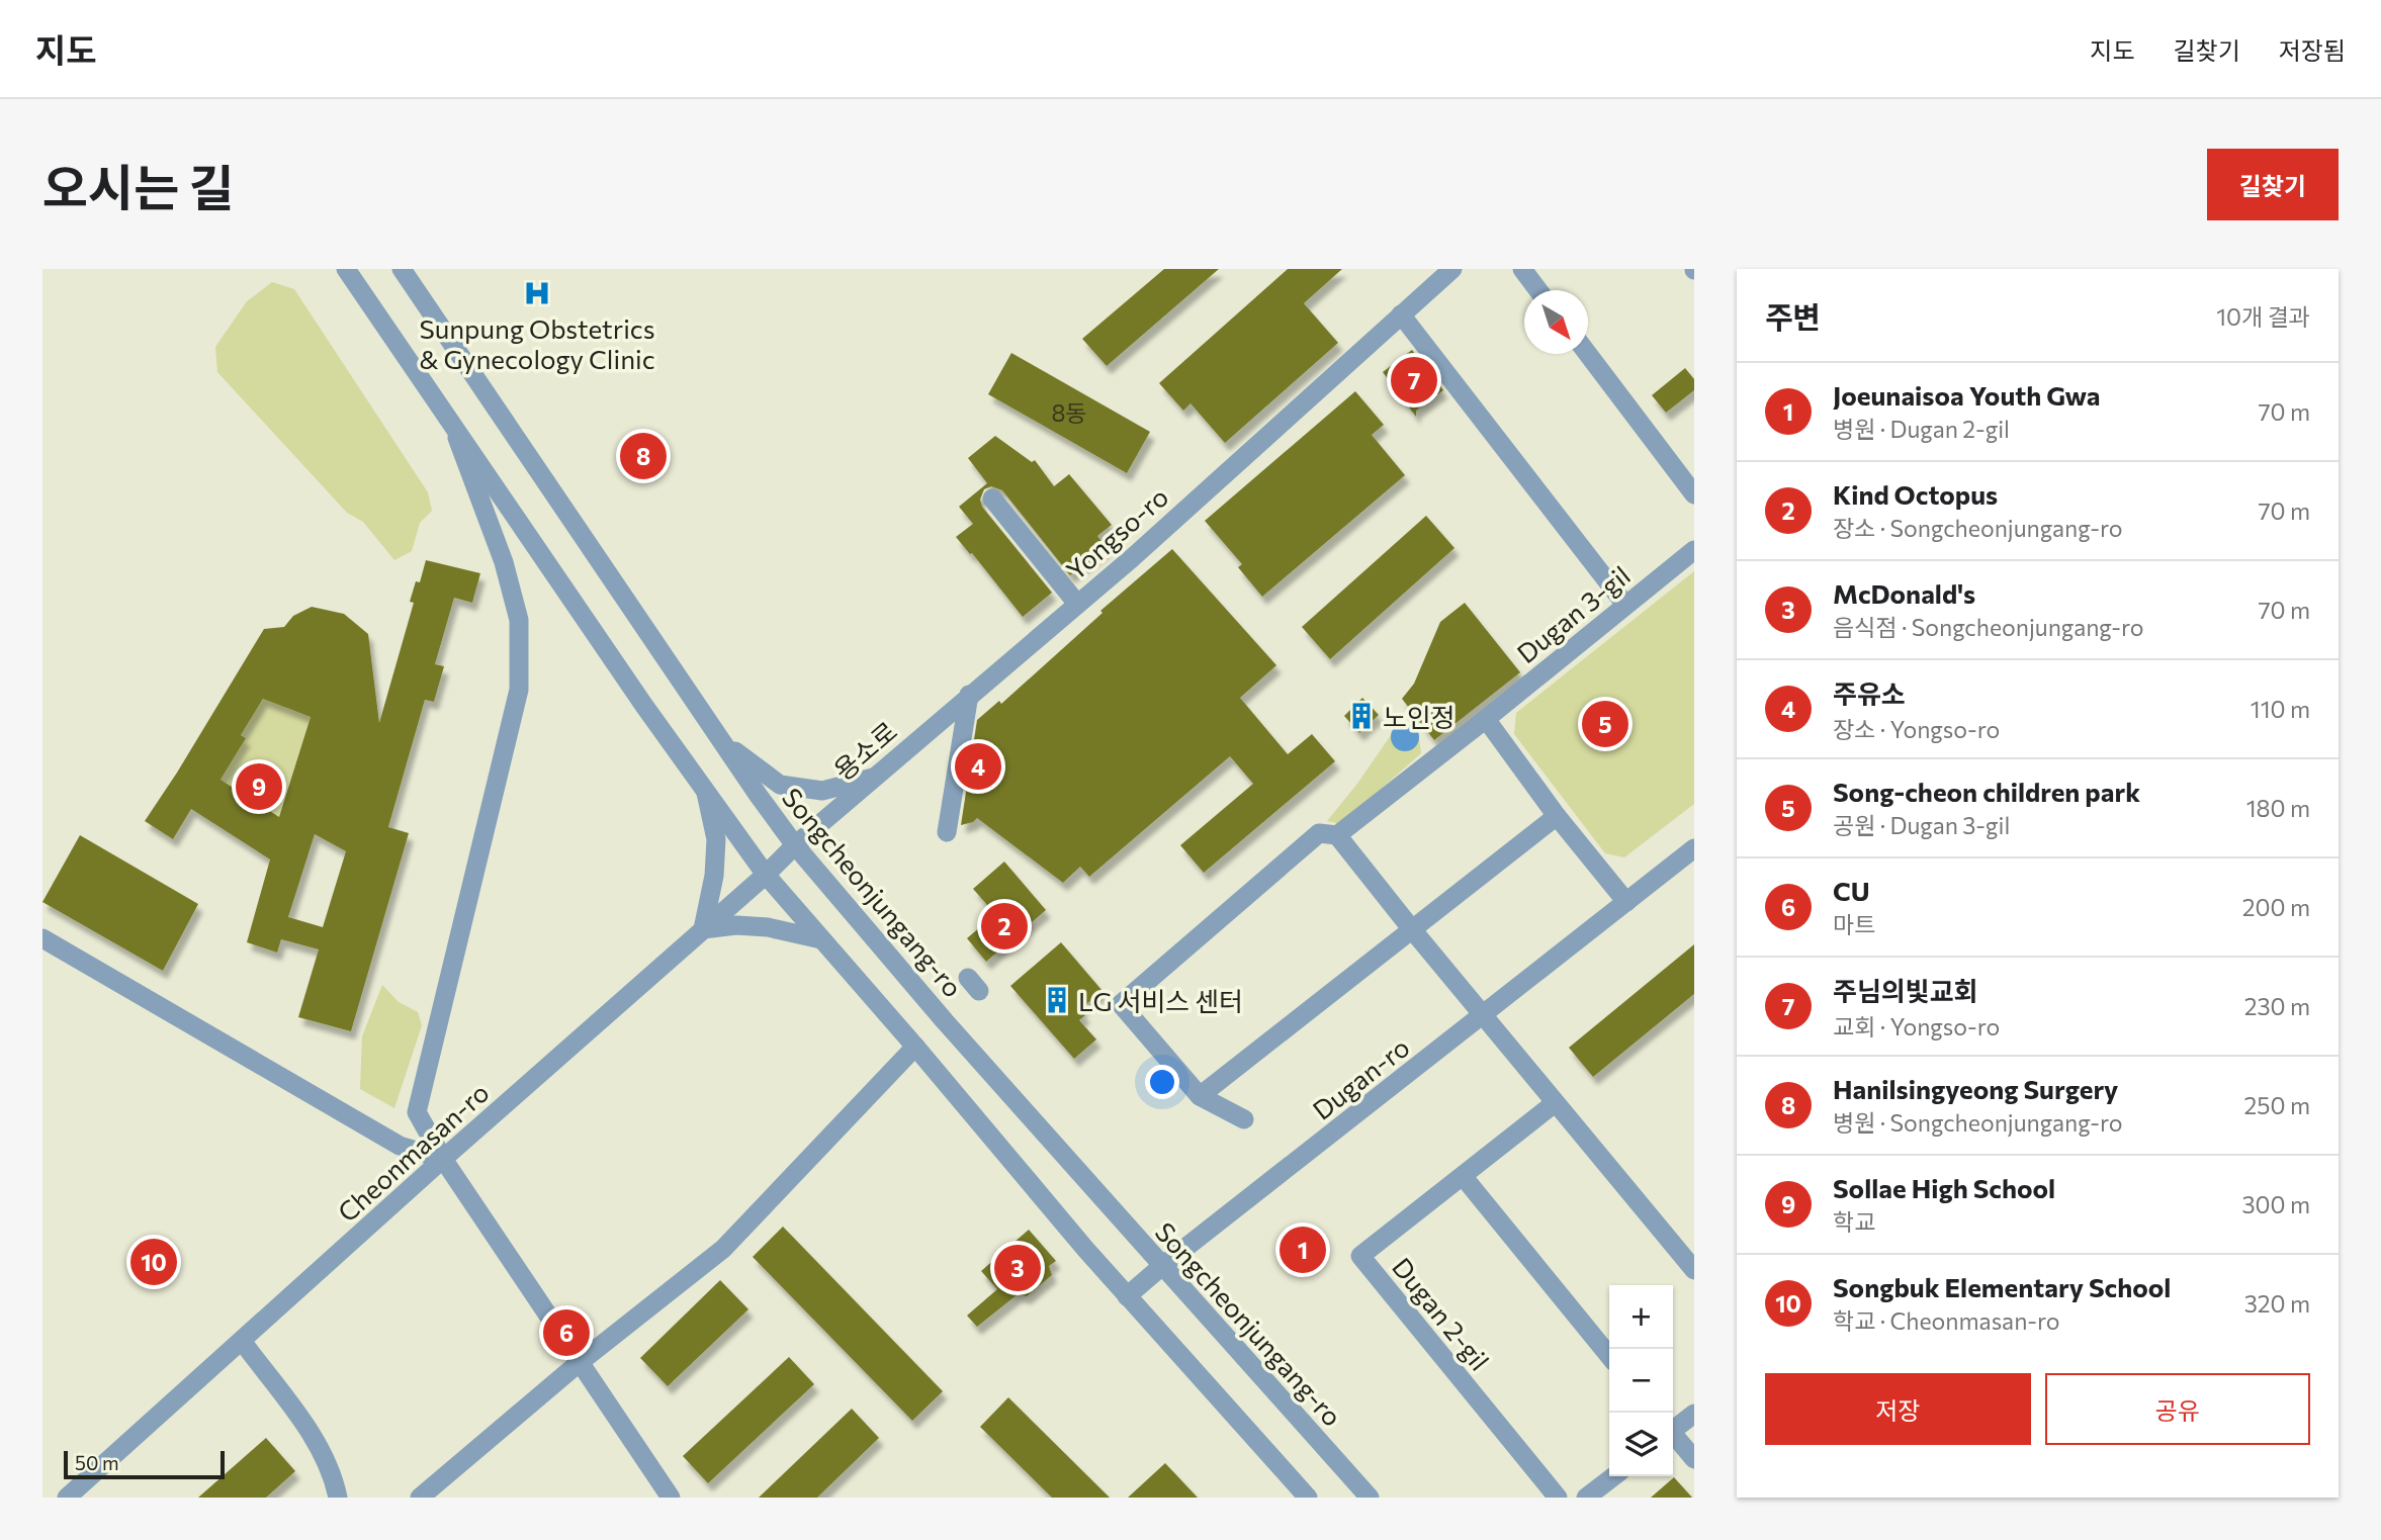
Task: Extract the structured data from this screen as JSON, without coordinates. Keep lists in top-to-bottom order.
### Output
{
  "streets": {
    "street": [
      "Yongso-ro",
      "Dugan 3-gil",
      "용소로",
      "Songcheonjungang-ro",
      "Dugan-ro",
      "Cheonmasan-ro",
      "Dugan 2-gil"
    ]
  },
  "crossings": [
    ["Yongso-ro", "용소로"],
    ["용소로", "Songcheonjungang-ro"],
    ["용소로", "Cheonmasan-ro"],
    ["Songcheonjungang-ro", "Dugan-ro"],
    ["Songcheonjungang-ro", "Cheonmasan-ro"]
  ],
  "places": {
    "hospital": ["Sunpung Obstetrics & Gynecology Clinic"],
    "building": ["노인정", "LG 서비스 센터"]
  },
  "house_numbers": ["8동"],
  "scale_bar": "50 m",
  "north": "bottom right",
  "page": {
    "header": "지도",
    "nav": ["지도", "길찾기", "저장됨"],
    "title": "오시는 길",
    "buttons": [
      "길찾기",
      ["저장", "공유"]
    ],
    "heading": ["주변", "10개 결과"],
    "pins": [
      "7",
      "8",
      "5",
      "4",
      "9",
      "2",
      "1",
      "10",
      "3",
      "6"
    ],
    "list": [
      {
        "mark": "1",
        "name": "Joeunaisoa Youth Gwa",
        "note": "병원 · Dugan 2-gil",
        "value": "70 m"
      },
      {
        "mark": "2",
        "name": "Kind Octopus",
        "note": "장소 · Songcheonjungang-ro",
        "value": "70 m"
      },
      {
        "mark": "3",
        "name": "McDonald's",
        "note": "음식점 · Songcheonjungang-ro",
        "value": "70 m"
      },
      {
        "mark": "4",
        "name": "주유소",
        "note": "장소 · Yongso-ro",
        "value": "110 m"
      },
      {
        "mark": "5",
        "name": "Song-cheon children park",
        "note": "공원 · Dugan 3-gil",
        "value": "180 m"
      },
      {
        "mark": "6",
        "name": "CU",
        "note": "마트",
        "value": "200 m"
      },
      {
        "mark": "7",
        "name": "주님의빛교회",
        "note": "교회 · Yongso-ro",
        "value": "230 m"
      },
      {
        "mark": "8",
        "name": "Hanilsingyeong Surgery",
        "note": "병원 · Songcheonjungang-ro",
        "value": "250 m"
      },
      {
        "mark": "9",
        "name": "Sollae High School",
        "note": "학교",
        "value": "300 m"
      },
      {
        "mark": "10",
        "name": "Songbuk Elementary School",
        "note": "학교 · Cheonmasan-ro",
        "value": "320 m"
      }
    ],
    "map_buttons": ["+", "−"],
    "scale": "50 m"
  }
}
